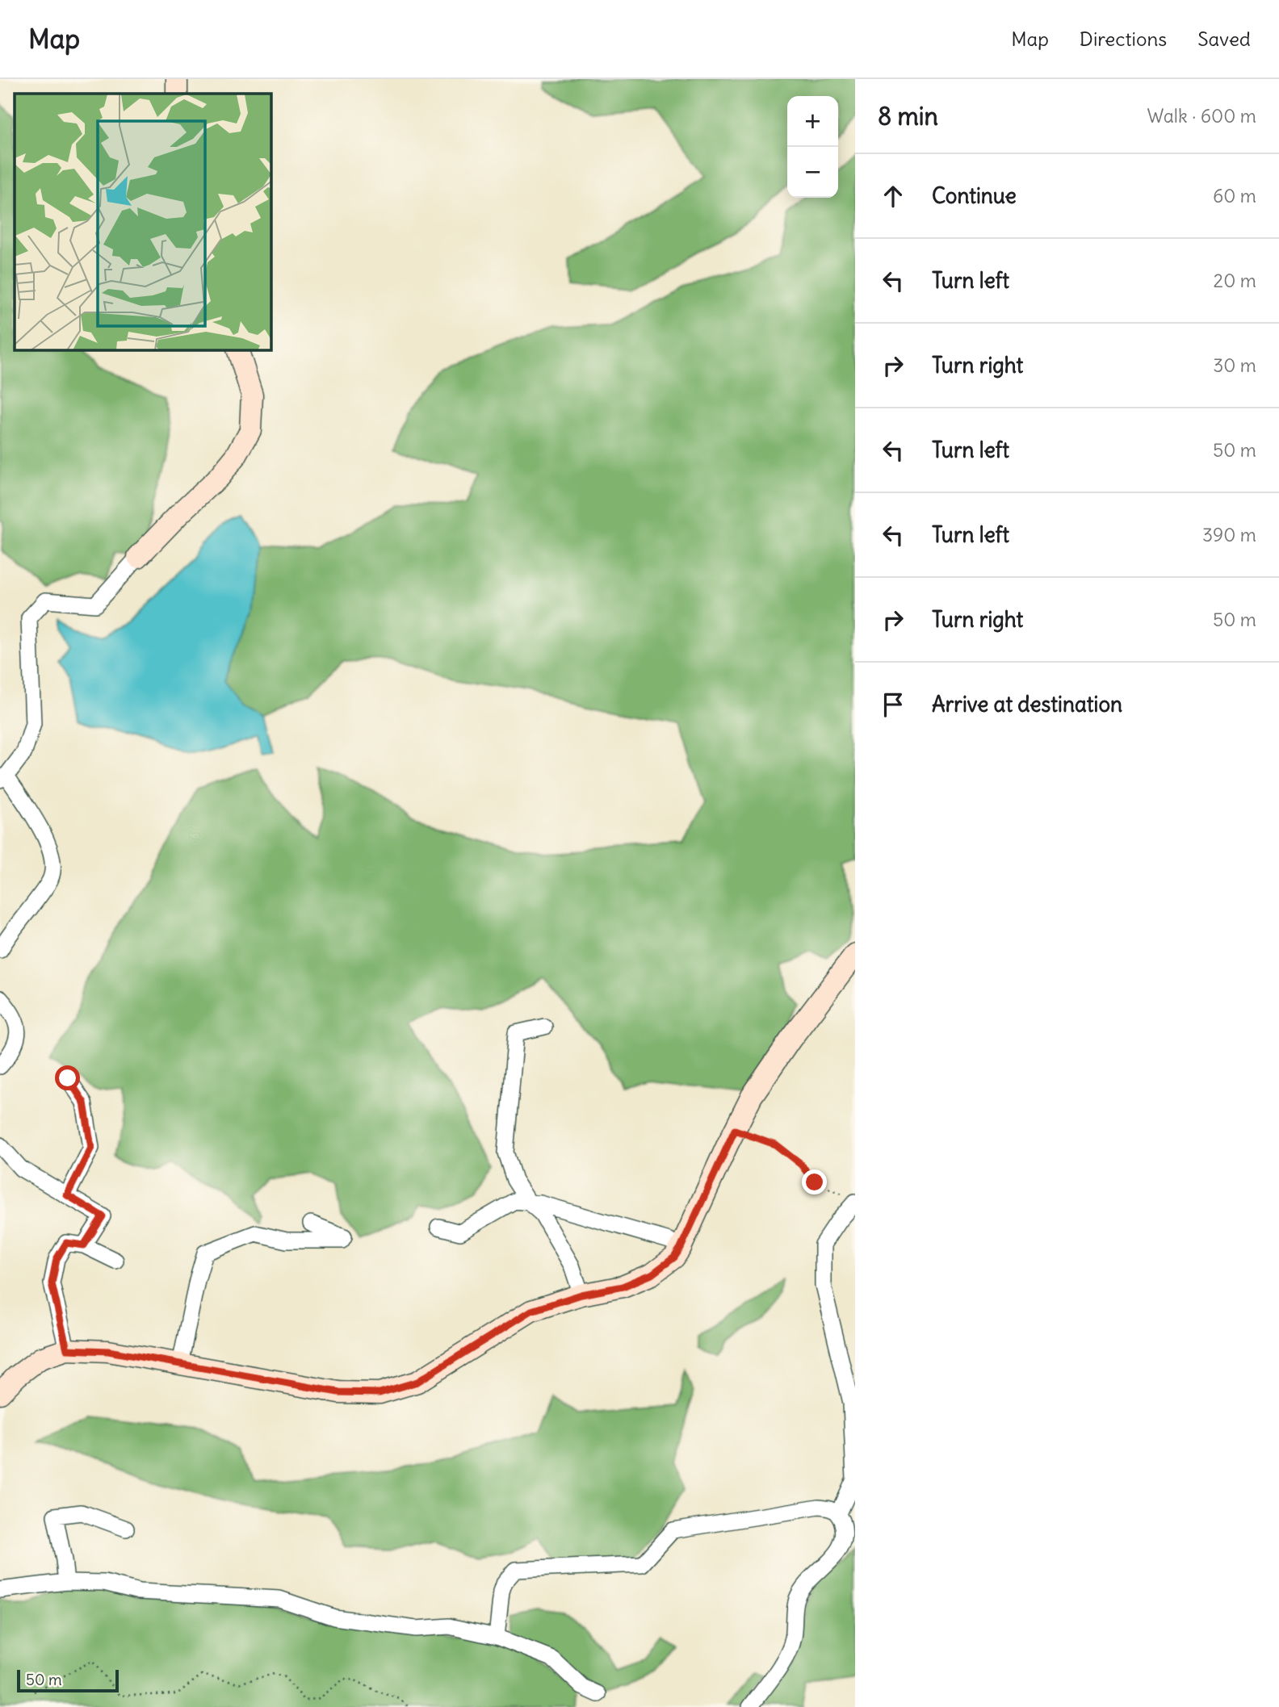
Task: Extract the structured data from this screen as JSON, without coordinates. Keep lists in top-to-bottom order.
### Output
{
  "scale_bar": "50 m",
  "page": {
    "header": "Map",
    "nav": ["Map", "Directions", "Saved"],
    "heading": ["8 min", "Walk · 600 m"],
    "map_buttons": ["+", "−"],
    "list": [
      ["Continue", "60 m"],
      ["Turn left", "20 m"],
      ["Turn right", "30 m"],
      ["Turn left", "50 m"],
      ["Turn left", "390 m"],
      ["Turn right", "50 m"],
      "Arrive at destination"
    ],
    "scale": "50 m"
  }
}
